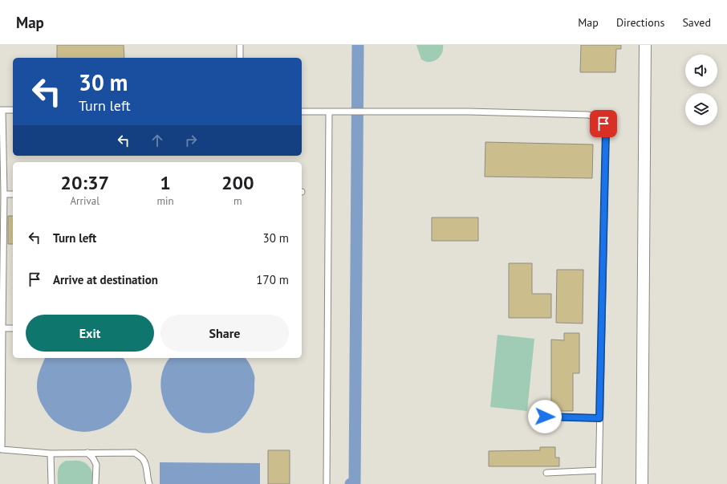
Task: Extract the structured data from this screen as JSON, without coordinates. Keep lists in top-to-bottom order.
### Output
{
  "page": {
    "header": "Map",
    "nav": ["Map", "Directions", "Saved"],
    "turn": ["30 m", "Turn left"],
    "eta": [
      "20:37",
      "Arrival",
      "1",
      "min",
      "200",
      "m"
    ],
    "list": [
      {
        "name": "Turn left",
        "value": "30 m"
      },
      {
        "name": "Arrive at destination",
        "value": "170 m"
      }
    ],
    "buttons": ["Exit", "Share"]
  }
}
